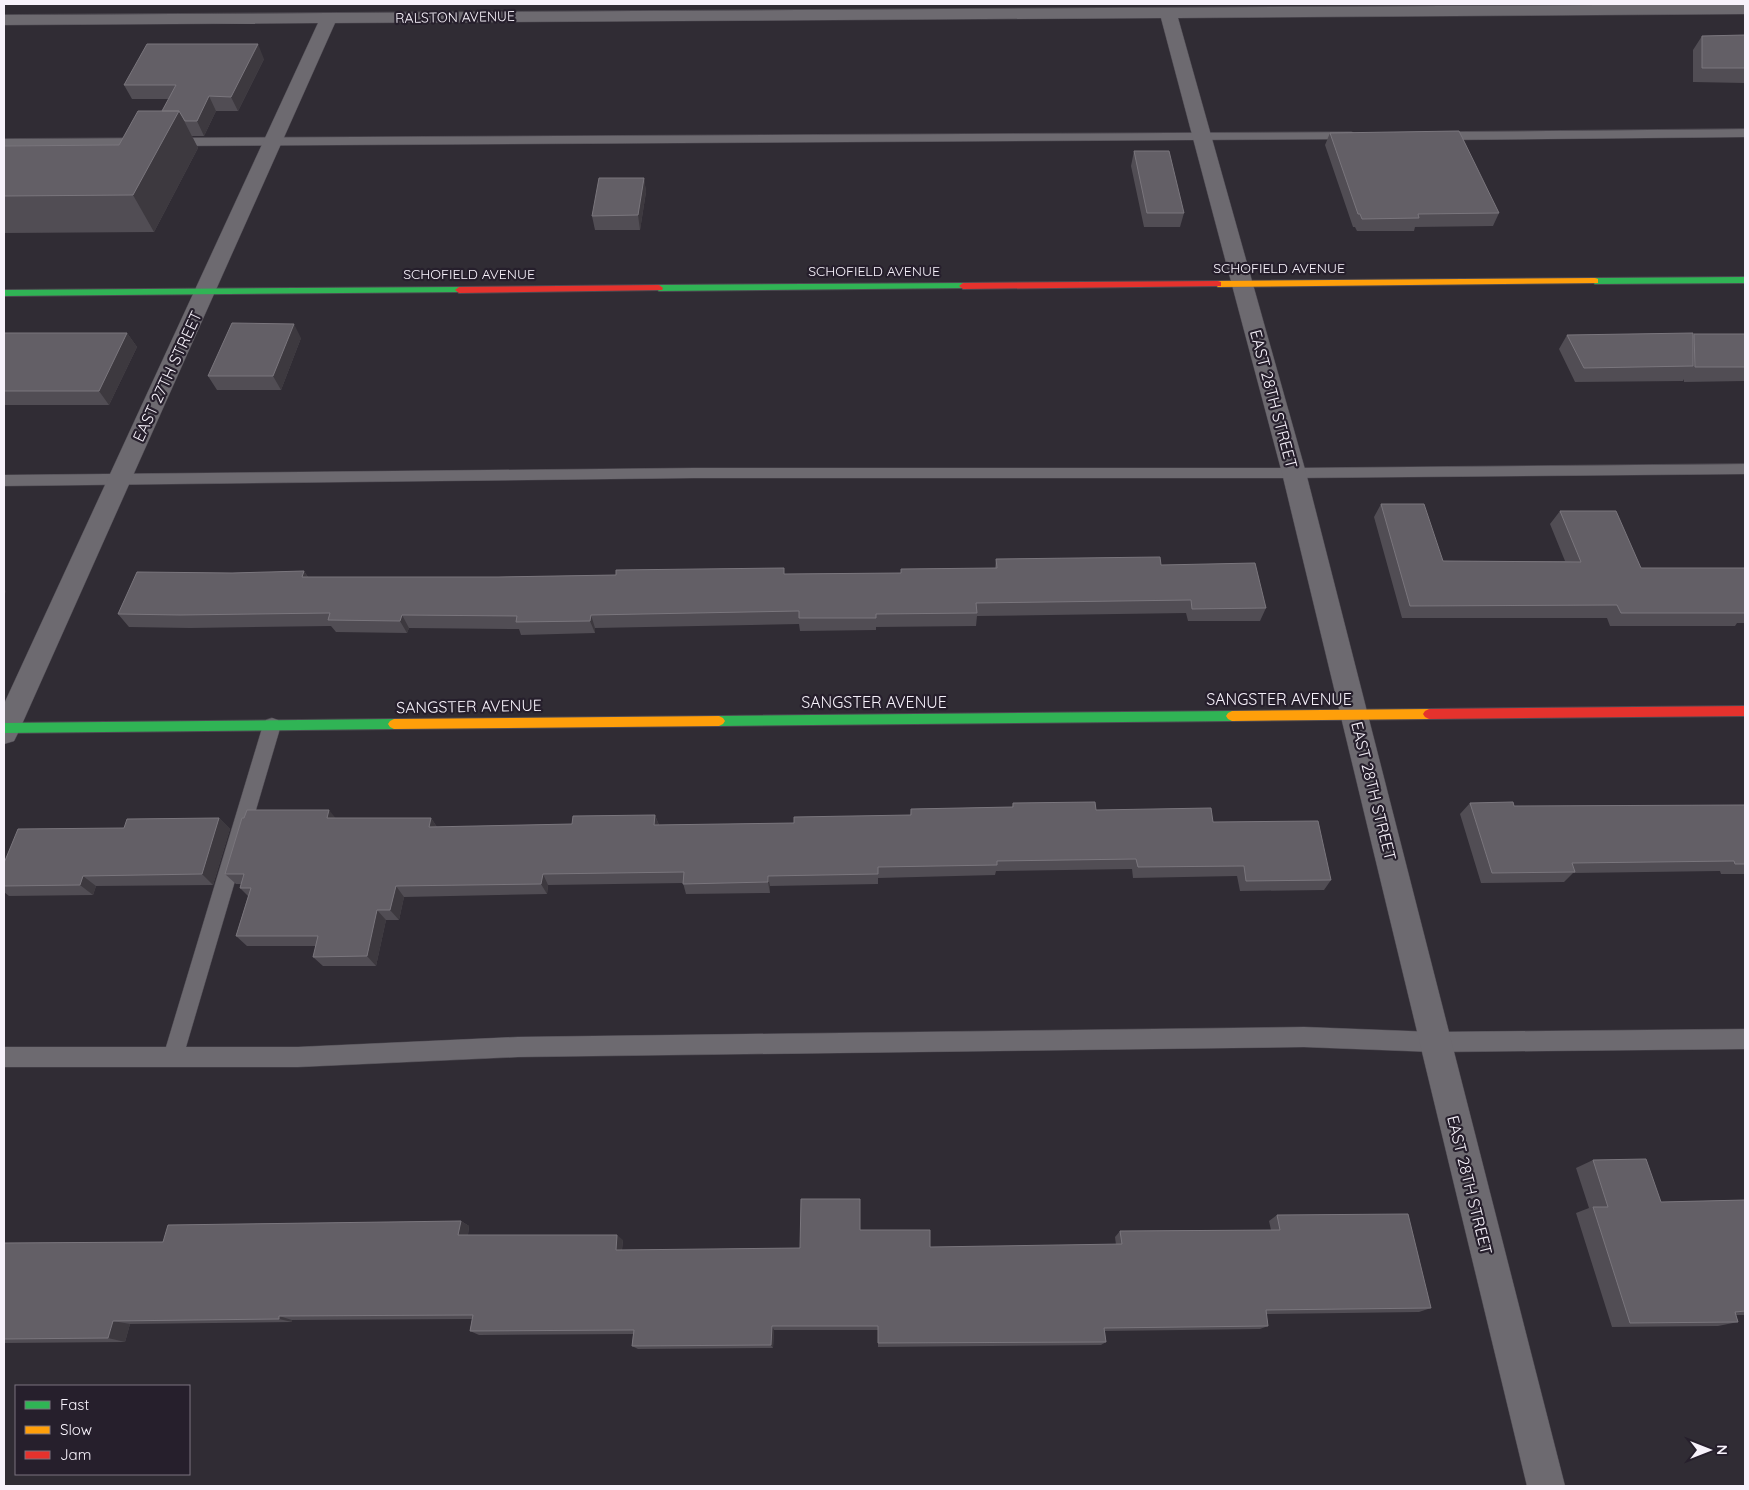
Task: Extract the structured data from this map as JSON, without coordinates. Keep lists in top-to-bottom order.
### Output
{
  "streets": {
    "street": [
      "RALSTON AVENUE",
      "SCHOFIELD AVENUE",
      "EAST 27TH STREET",
      "EAST 28TH STREET",
      "SANGSTER AVENUE"
    ]
  },
  "crossings": [
    ["RALSTON AVENUE", "EAST 27TH STREET"],
    ["RALSTON AVENUE", "EAST 28TH STREET"],
    ["SCHOFIELD AVENUE", "EAST 27TH STREET"],
    ["SCHOFIELD AVENUE", "EAST 28TH STREET"],
    ["EAST 27TH STREET", "SANGSTER AVENUE"],
    ["EAST 28TH STREET", "SANGSTER AVENUE"]
  ],
  "legend": ["Fast", "Slow", "Jam"],
  "north": "right"
}
